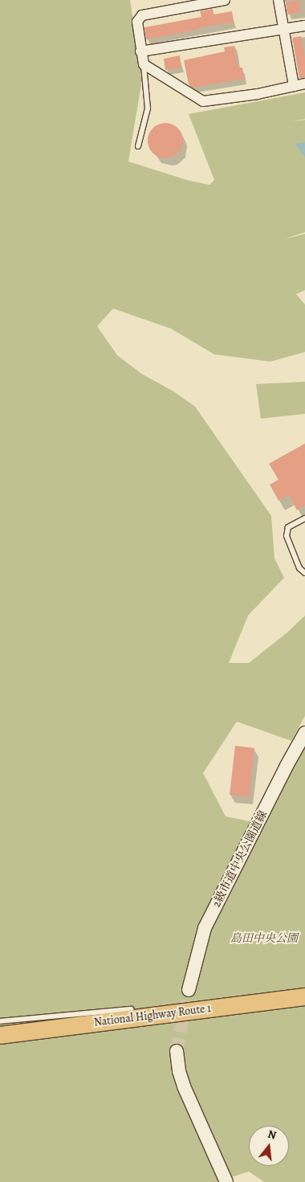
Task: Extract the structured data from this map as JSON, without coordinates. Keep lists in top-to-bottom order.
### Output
{
  "streets": {
    "highway": ["National Highway Route 1"],
    "street": ["2級市道中央公園道線"]
  },
  "parks": ["島田中央公園"],
  "north": "top"
}
